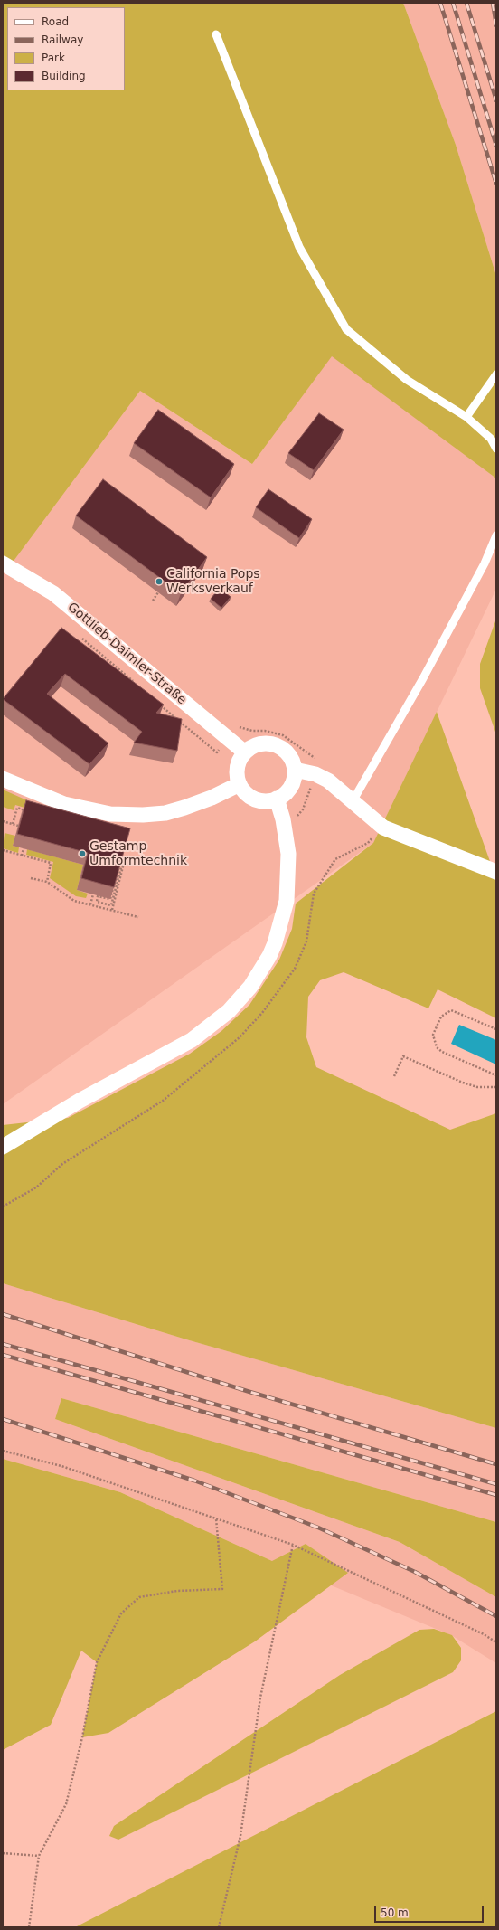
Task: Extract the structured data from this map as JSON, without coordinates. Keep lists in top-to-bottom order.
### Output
{
  "streets": {
    "street": ["Gottlieb-Daimler-Straße"]
  },
  "places": ["California Pops Werksverkauf", "Gestamp Umformtechnik"],
  "legend": [
    "Road",
    "Railway",
    "Park",
    "Building"
  ],
  "scale_bar": "50 m"
}
